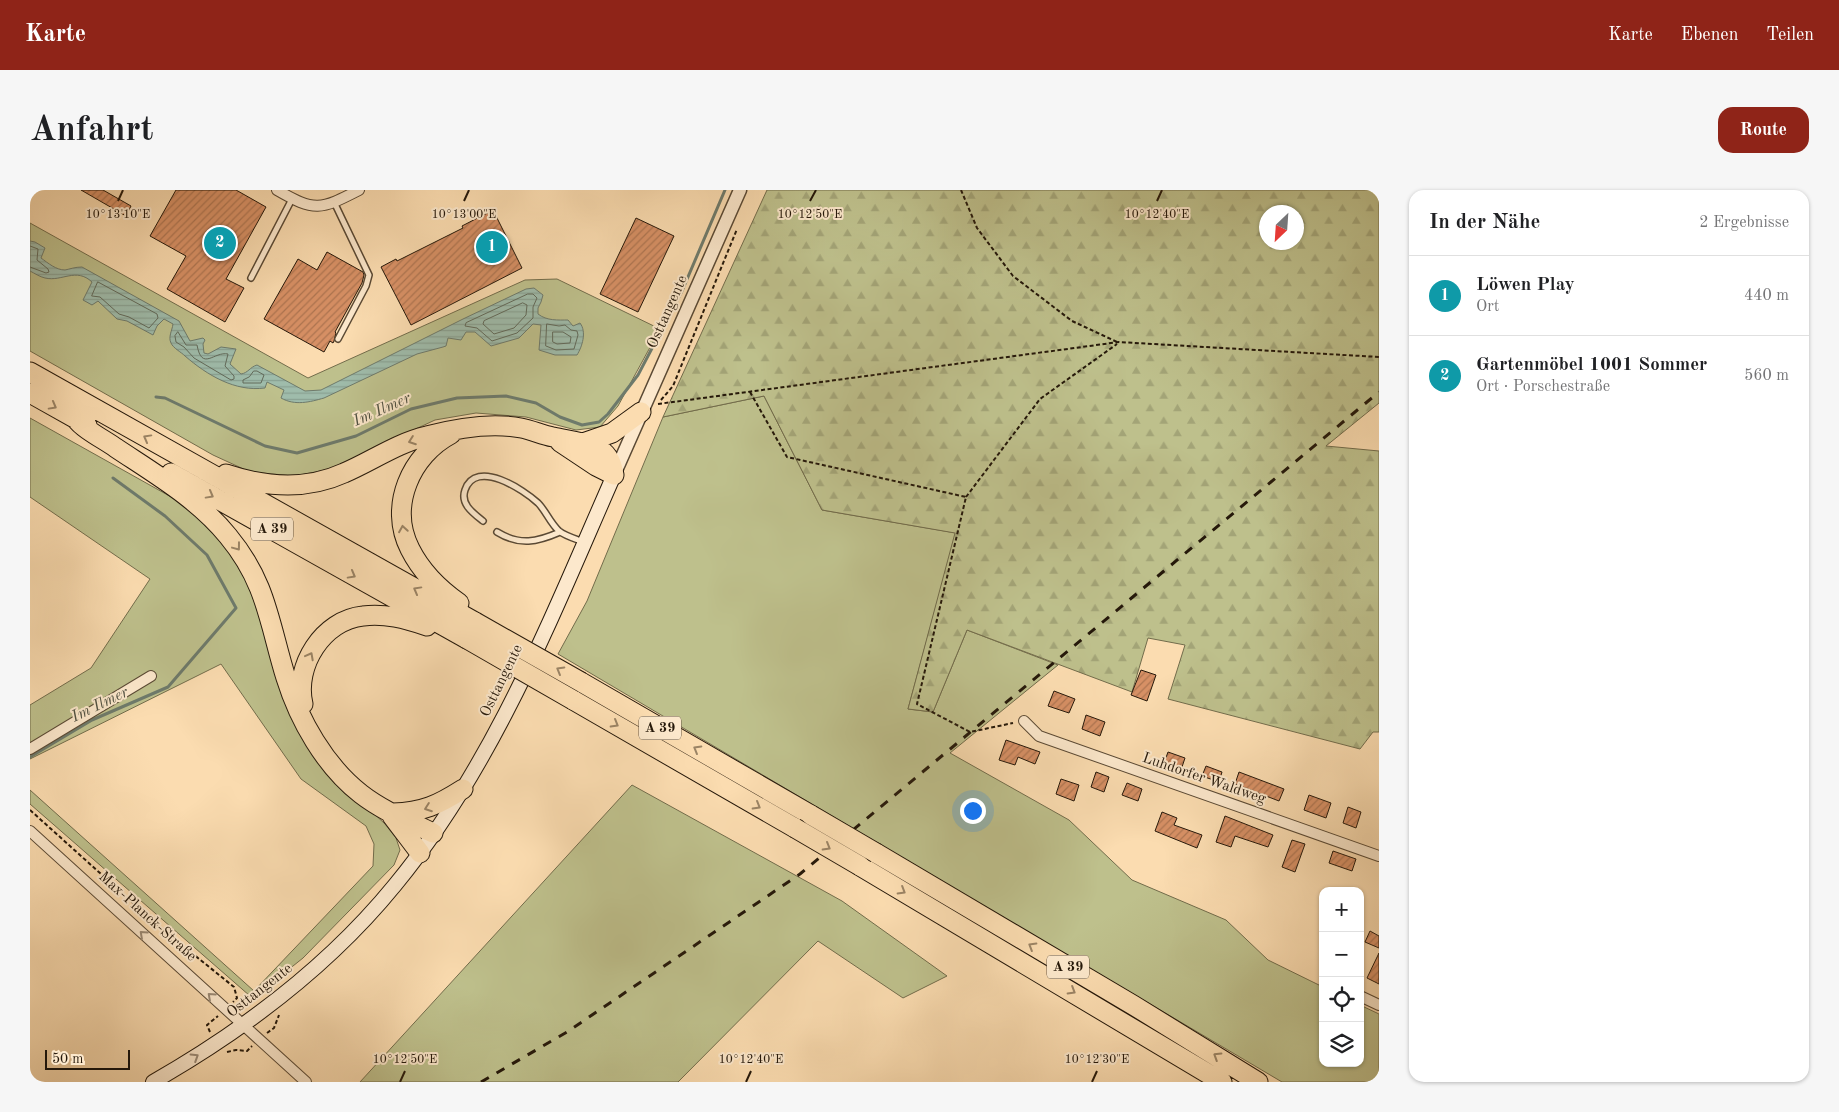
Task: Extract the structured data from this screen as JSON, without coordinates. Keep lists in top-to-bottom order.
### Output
{
  "streets": {
    "highway": ["A 39"],
    "main road": ["Osttangente"],
    "street": ["Luhdorfer Waldweg", "Max-Planck-Straße"]
  },
  "crossings": [
    ["Osttangente", "Max-Planck-Straße"]
  ],
  "one_way": ["Max-Planck-Straße"],
  "water": ["Im Ilmer"],
  "scale_bar": "50 m",
  "north": "bottom left",
  "page": {
    "header": "Karte",
    "nav": ["Karte", "Ebenen", "Teilen"],
    "buttons": "Route",
    "title": "Anfahrt",
    "heading": ["In der Nähe", "2 Ergebnisse"],
    "pins": ["2", "1"],
    "list": [
      {
        "mark": "1",
        "name": "Löwen Play",
        "note": "Ort",
        "value": "440 m"
      },
      {
        "mark": "2",
        "name": "Gartenmöbel 1001 Sommer",
        "note": "Ort · Porschestraße",
        "value": "560 m"
      }
    ],
    "map_buttons": ["+", "−"],
    "scale": "50 m"
  },
  "coordinates": [
    "10°13'10\"E",
    "10°13'00\"E",
    "10°12'50\"E",
    "10°12'40\"E",
    "10°12'30\"E"
  ]
}
